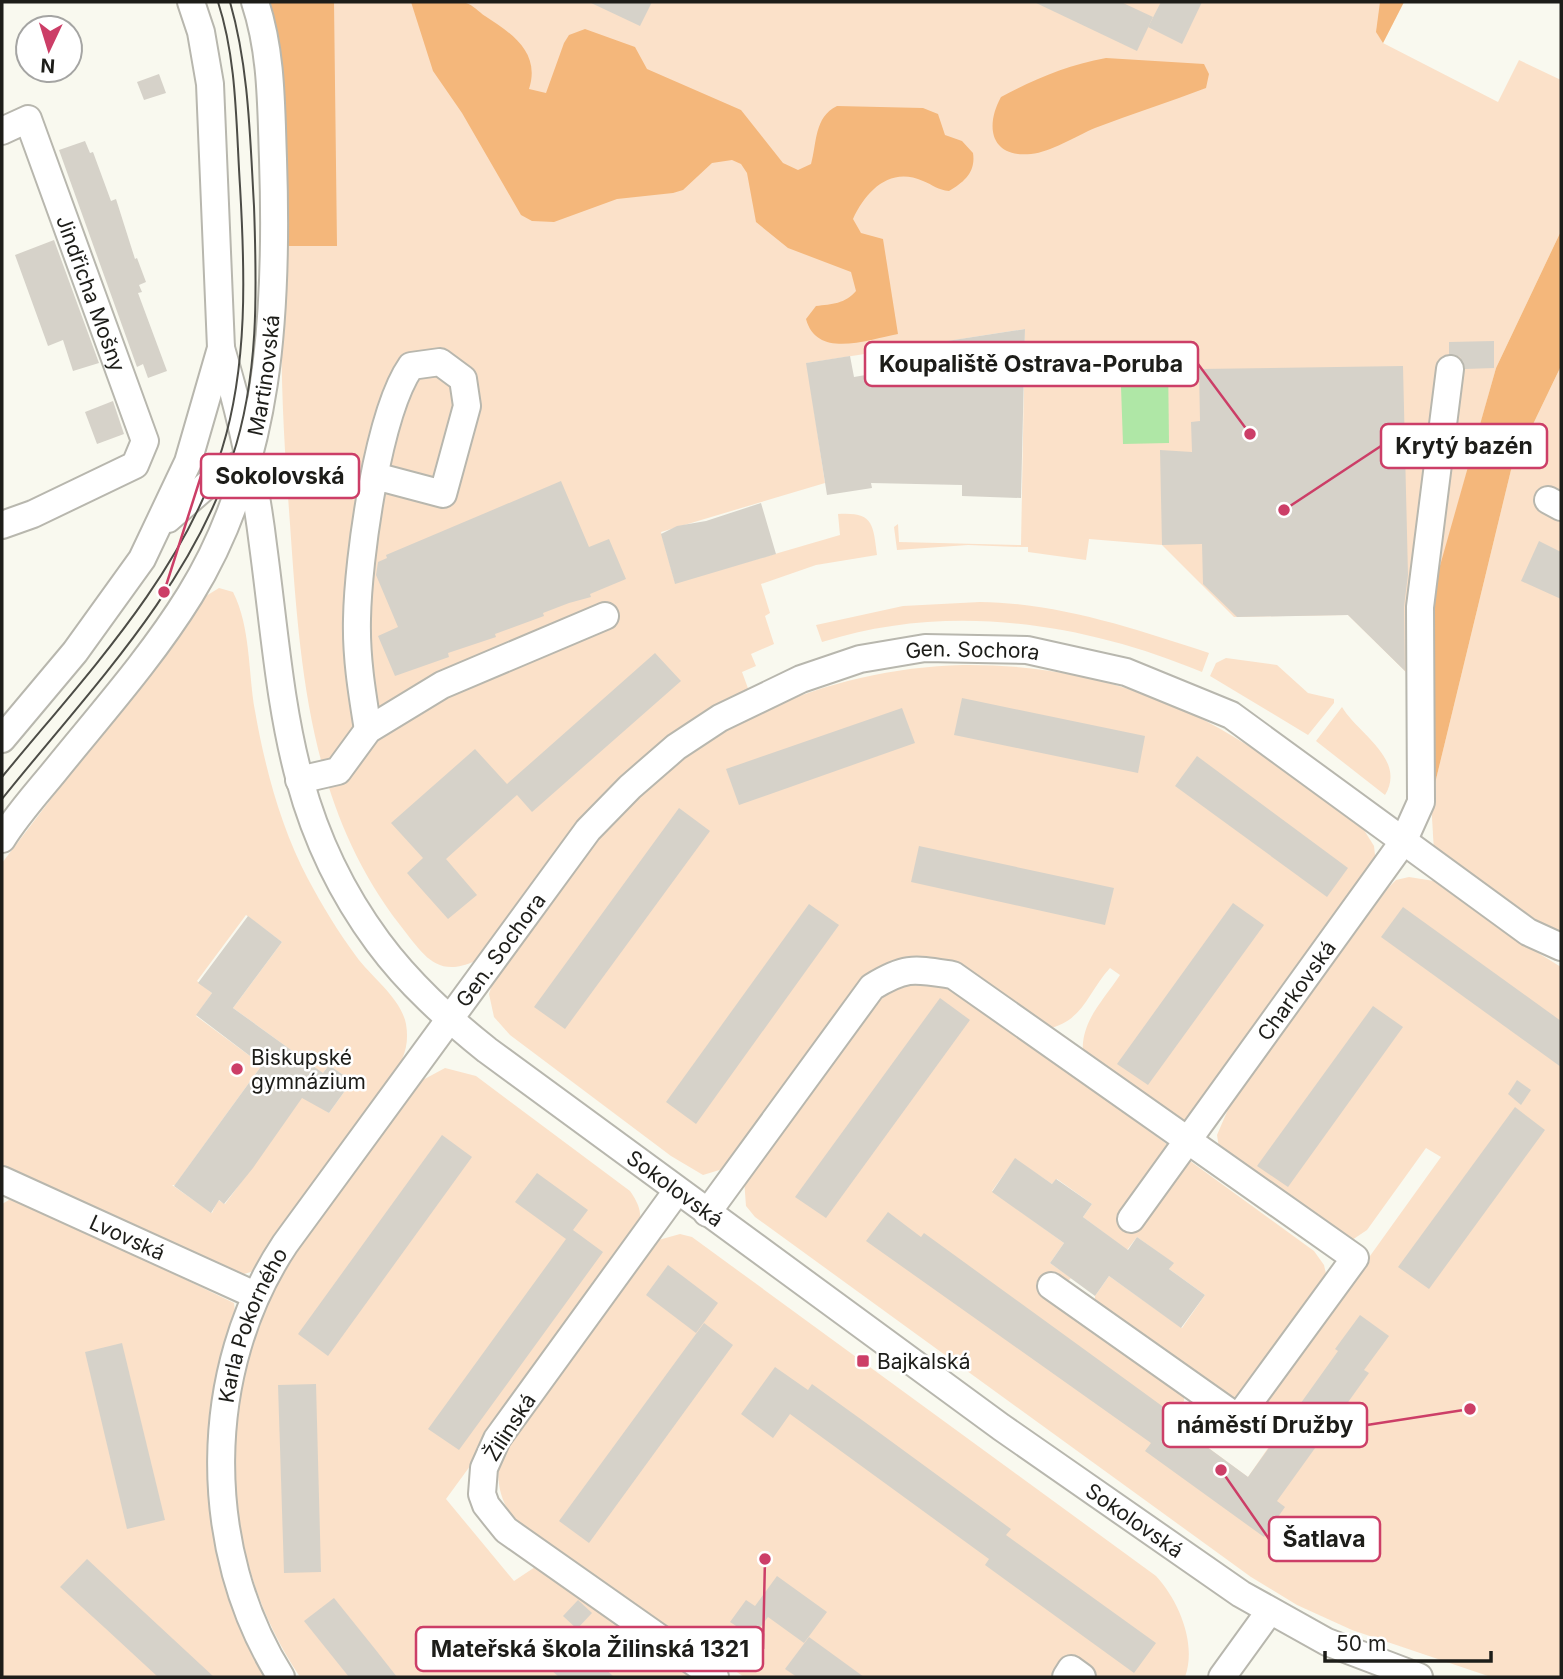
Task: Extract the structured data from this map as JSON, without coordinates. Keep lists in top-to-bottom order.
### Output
{
  "streets": {
    "street": [
      "Jindřicha Mošny",
      "Martinovská",
      "Gen. Sochora",
      "Charkovská",
      "Sokolovská",
      "Lvovská",
      "Karla Pokorného",
      "Žilinská"
    ]
  },
  "crossings": [
    ["Martinovská", "Sokolovská"],
    ["Gen. Sochora", "Charkovská"],
    ["Gen. Sochora", "Sokolovská"],
    ["Gen. Sochora", "Karla Pokorného"],
    ["Sokolovská", "Karla Pokorného"],
    ["Sokolovská", "Žilinská"],
    ["Lvovská", "Karla Pokorného"]
  ],
  "places": {
    "other": [
      "Koupaliště Ostrava-Poruba",
      "Krytý bazén",
      "Sokolovská",
      "Biskupské gymnázium",
      "náměstí Družby",
      "Šatlava",
      "Mateřská škola Žilinská 1321"
    ],
    "transit": ["Bajkalská"]
  },
  "scale_bar": "50 m",
  "north": "bottom"
}
